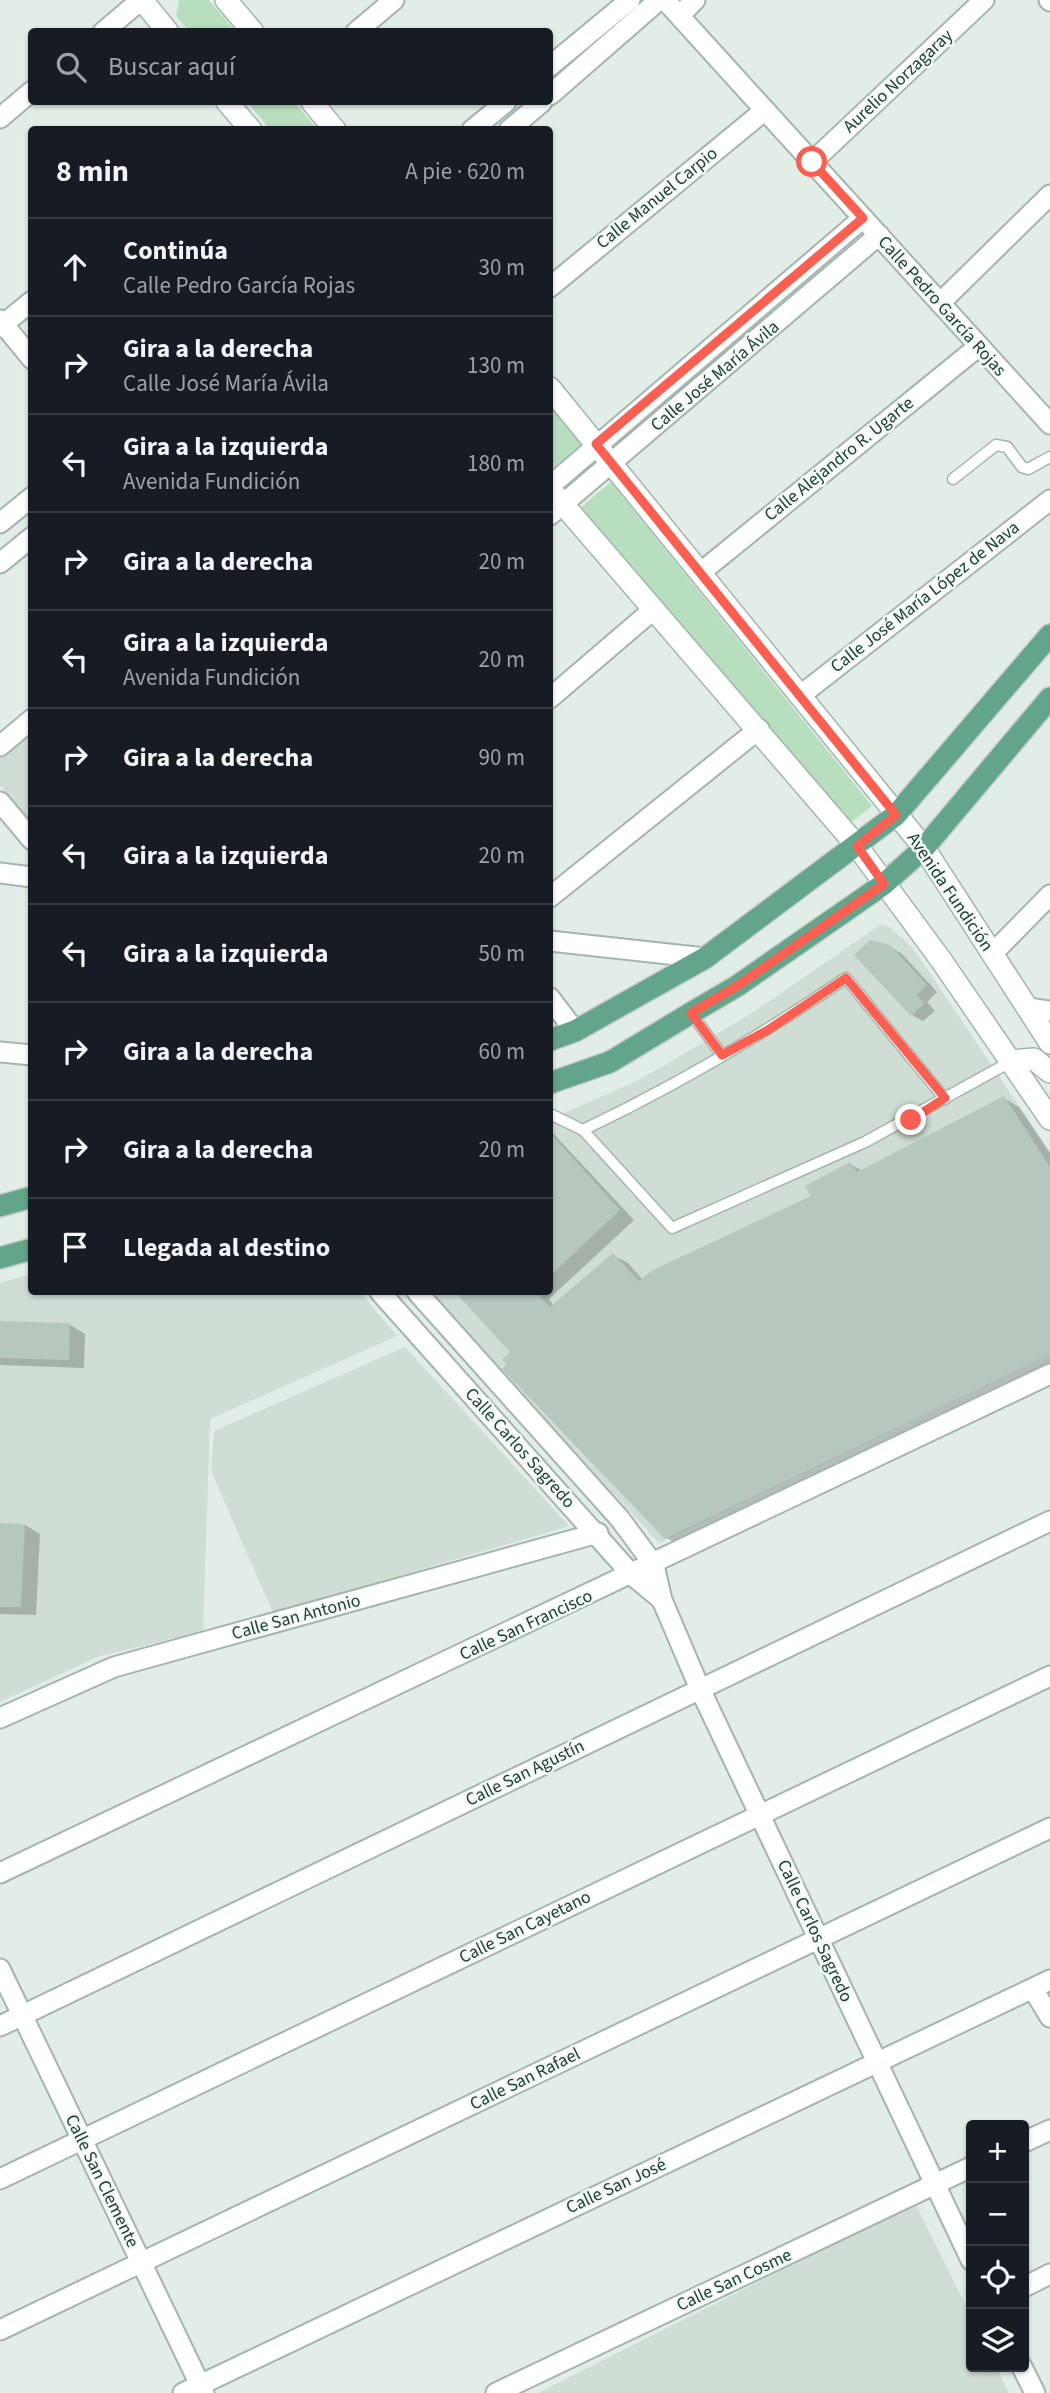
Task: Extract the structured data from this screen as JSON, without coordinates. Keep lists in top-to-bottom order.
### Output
{
  "streets": {
    "street": [
      "Aurelio Norzagaray",
      "Calle Manuel Carpio",
      "Calle Pedro García Rojas",
      "Calle José María Ávila",
      "Calle Alejandro R. Ugarte",
      "Calle José María López de Nava",
      "Avenida Fundición",
      "Calle Carlos Sagredo",
      "Calle San Antonio",
      "Calle San Francisco",
      "Calle San Agustín",
      "Calle San Cayetano",
      "Calle San Rafael",
      "Calle San Clemente",
      "Calle San José",
      "Calle San Cosme"
    ]
  },
  "crossings": [
    ["Aurelio Norzagaray", "Calle Pedro García Rojas"],
    ["Calle Manuel Carpio", "Calle Pedro García Rojas"],
    ["Calle Pedro García Rojas", "Calle José María Ávila"],
    ["Calle Pedro García Rojas", "Calle Alejandro R. Ugarte"],
    ["Calle José María Ávila", "Avenida Fundición"],
    ["Calle Alejandro R. Ugarte", "Avenida Fundición"],
    ["Calle José María López de Nava", "Avenida Fundición"],
    ["Calle Carlos Sagredo", "Calle San Antonio"],
    ["Calle Carlos Sagredo", "Calle San Francisco"],
    ["Calle Carlos Sagredo", "Calle San Agustín"],
    ["Calle Carlos Sagredo", "Calle San Cayetano"],
    ["Calle Carlos Sagredo", "Calle San Rafael"],
    ["Calle Carlos Sagredo", "Calle San José"],
    ["Calle Carlos Sagredo", "Calle San Cosme"],
    ["Calle San Agustín", "Calle San Clemente"],
    ["Calle San Cayetano", "Calle San Clemente"],
    ["Calle San Rafael", "Calle San Clemente"],
    ["Calle San Clemente", "Calle San José"]
  ],
  "page": {
    "search": "Buscar aquí",
    "heading": ["8 min", "A pie · 620 m"],
    "list": [
      ["Continúa", "Calle Pedro García Rojas", "30 m"],
      ["Gira a la derecha", "Calle José María Ávila", "130 m"],
      ["Gira a la izquierda", "Avenida Fundición", "180 m"],
      ["Gira a la derecha", "20 m"],
      ["Gira a la izquierda", "Avenida Fundición", "20 m"],
      ["Gira a la derecha", "90 m"],
      ["Gira a la izquierda", "20 m"],
      ["Gira a la izquierda", "50 m"],
      ["Gira a la derecha", "60 m"],
      ["Gira a la derecha", "20 m"],
      "Llegada al destino"
    ],
    "map_buttons": ["+", "−"]
  }
}
